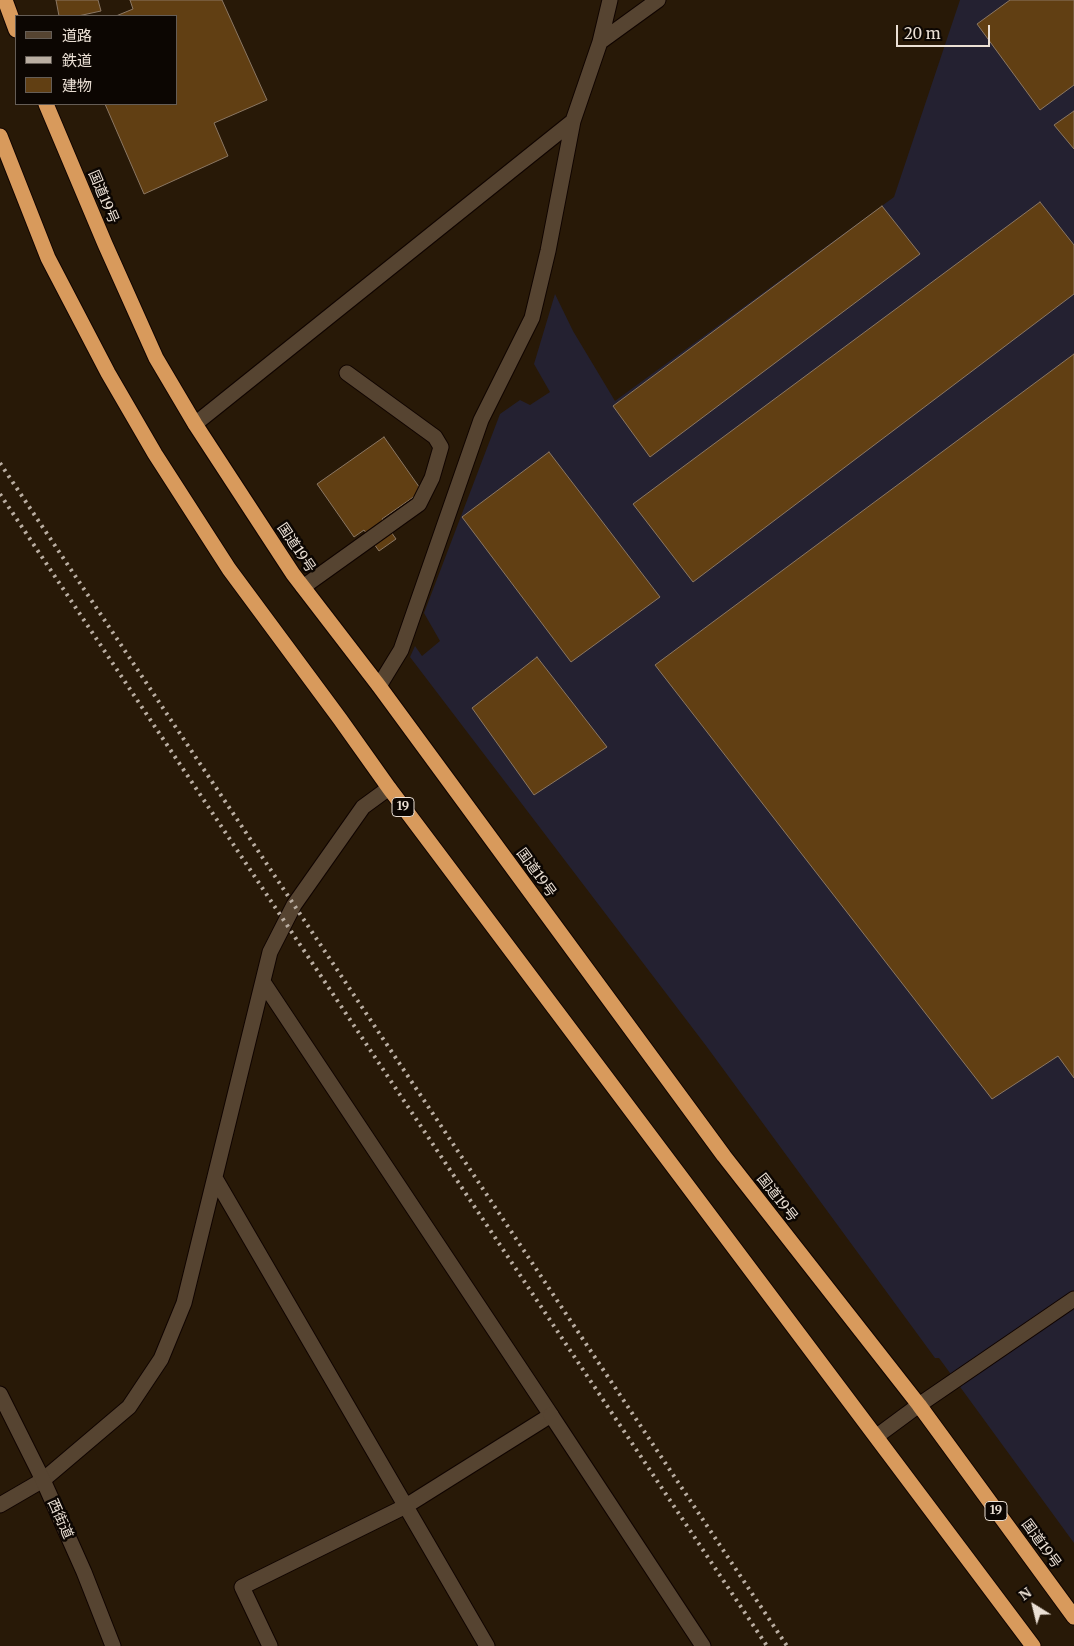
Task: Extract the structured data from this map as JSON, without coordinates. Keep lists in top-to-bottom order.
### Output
{
  "streets": {
    "highway": ["国道19号", "19"],
    "street": ["西街道"]
  },
  "legend": ["道路", "鉄道", "建物"],
  "scale_bar": "20 m",
  "north": "top left"
}
